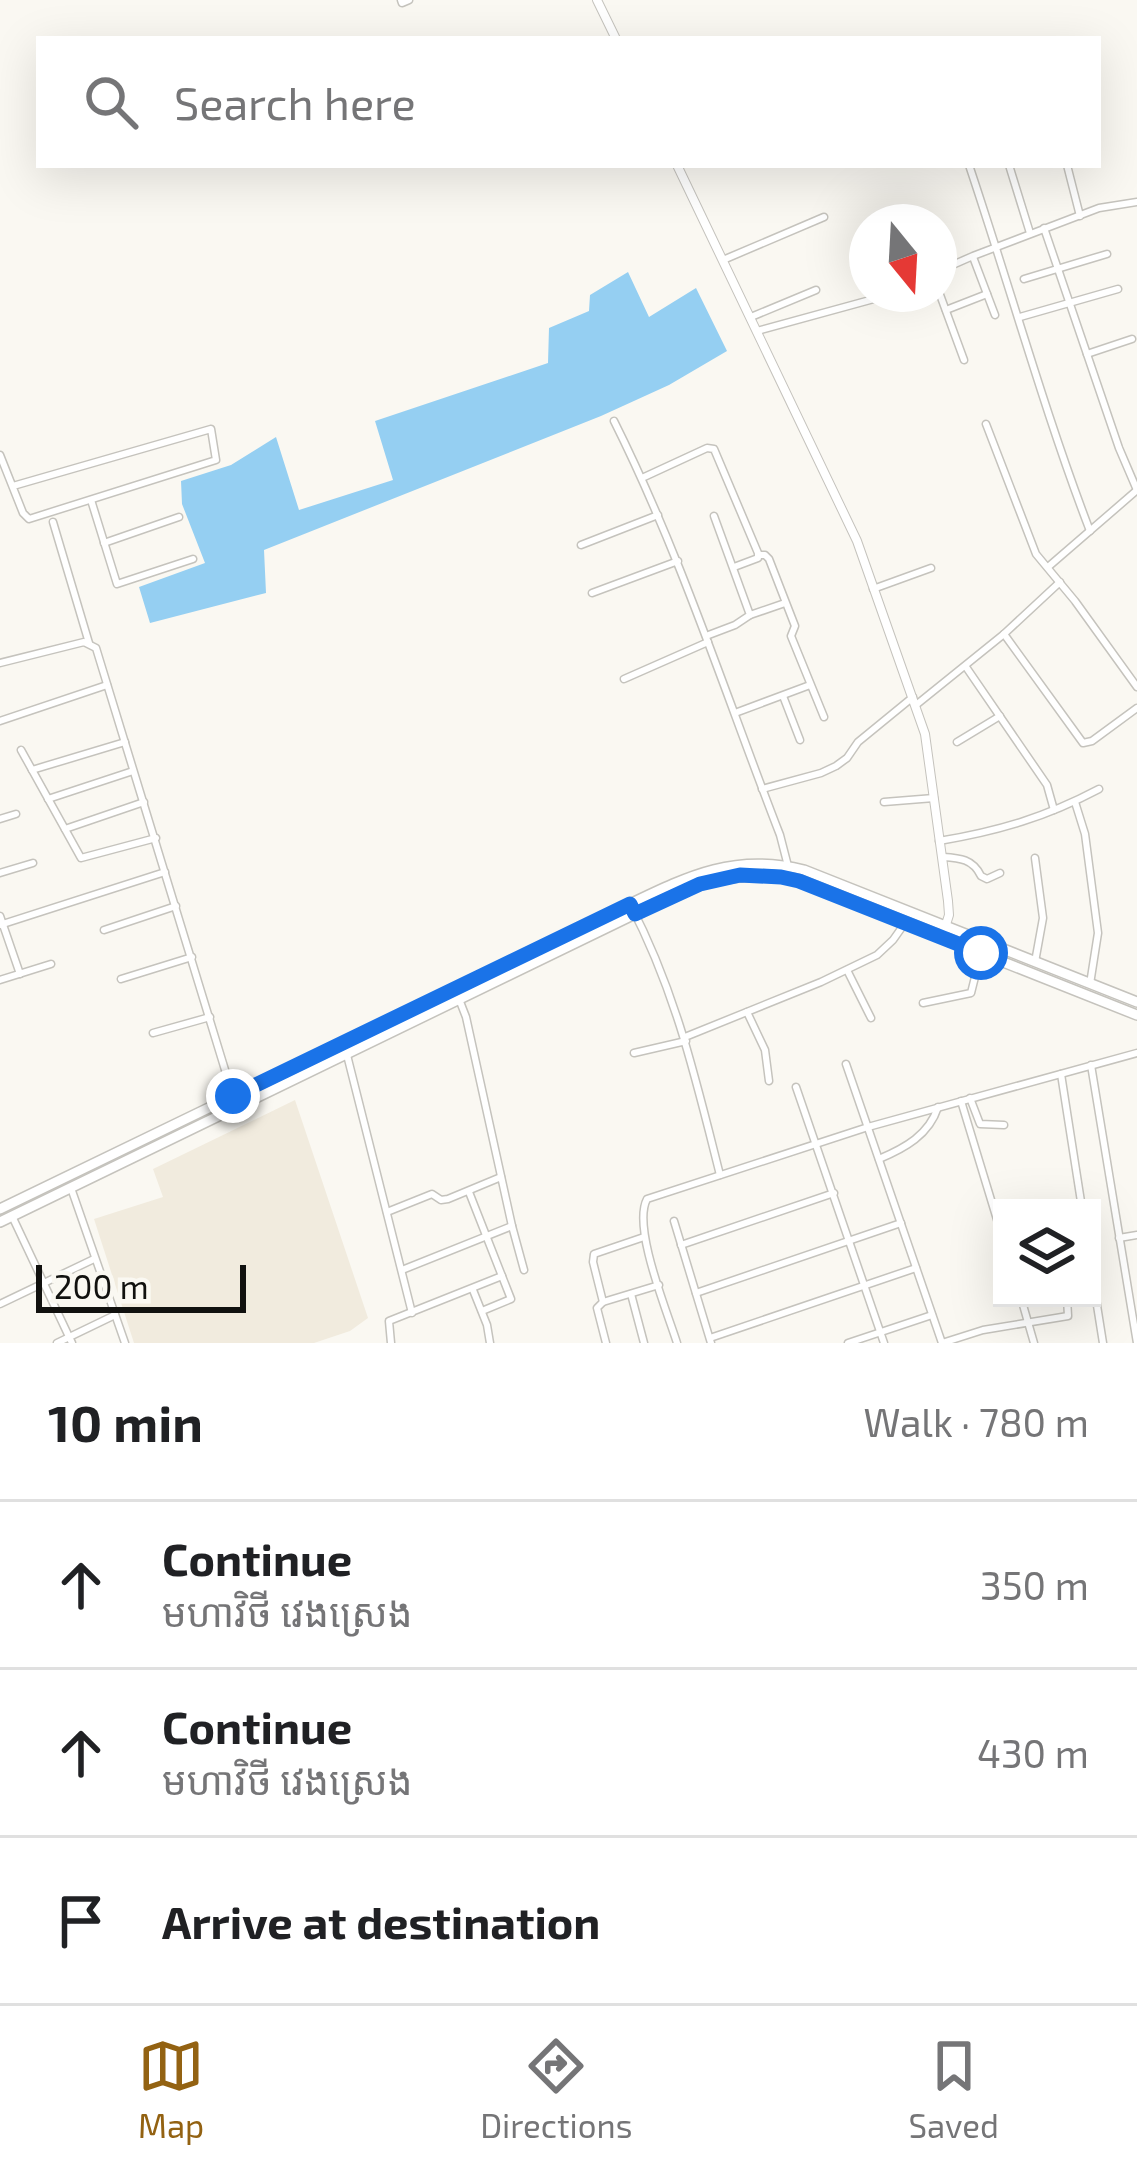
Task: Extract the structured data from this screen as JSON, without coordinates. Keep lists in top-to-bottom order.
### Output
{
  "scale_bar": "200 m",
  "north": "bottom",
  "page": {
    "search": "Search here",
    "scale": "200 m",
    "heading": ["10 min", "Walk · 780 m"],
    "list": [
      ["Continue", "មហាវិថី វេងស្រេង", "350 m"],
      ["Continue", "មហាវិថី វេងស្រេង", "430 m"],
      "Arrive at destination"
    ],
    "nav": ["Map", "Directions", "Saved"]
  }
}
